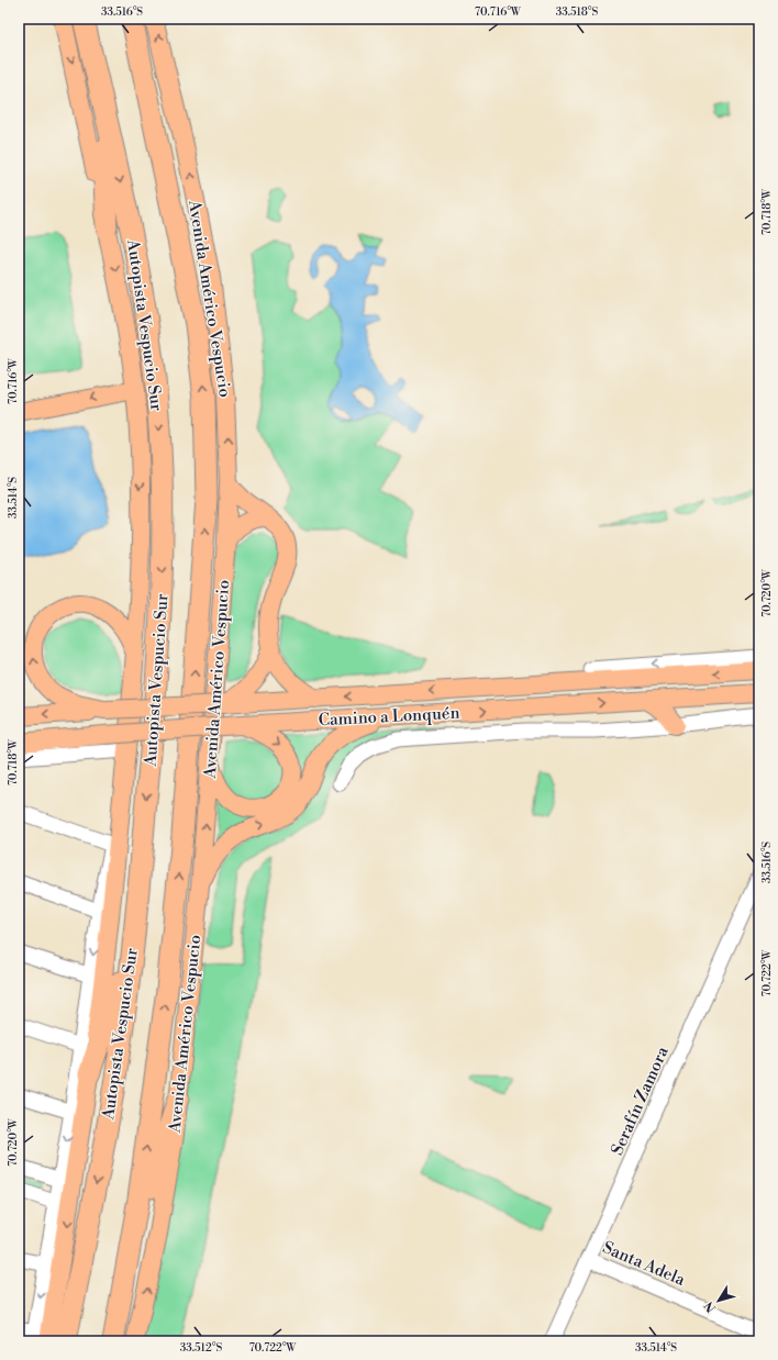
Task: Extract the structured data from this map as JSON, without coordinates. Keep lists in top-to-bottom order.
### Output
{
  "streets": {
    "highway": ["Autopista Vespucio Sur"],
    "main road": ["Avenida Américo Vespucio", "Camino a Lonquén"],
    "street": ["Serafín Zamora", "Santa Adela"]
  },
  "crossings": [
    ["Serafín Zamora", "Santa Adela"]
  ],
  "north": "bottom left",
  "coordinates": [
    "33.516°S",
    "70.716°W",
    "33.518°S",
    "70.718°W",
    "33.514°S",
    "70.720°W",
    "70.722°W",
    "33.512°S"
  ]
}
